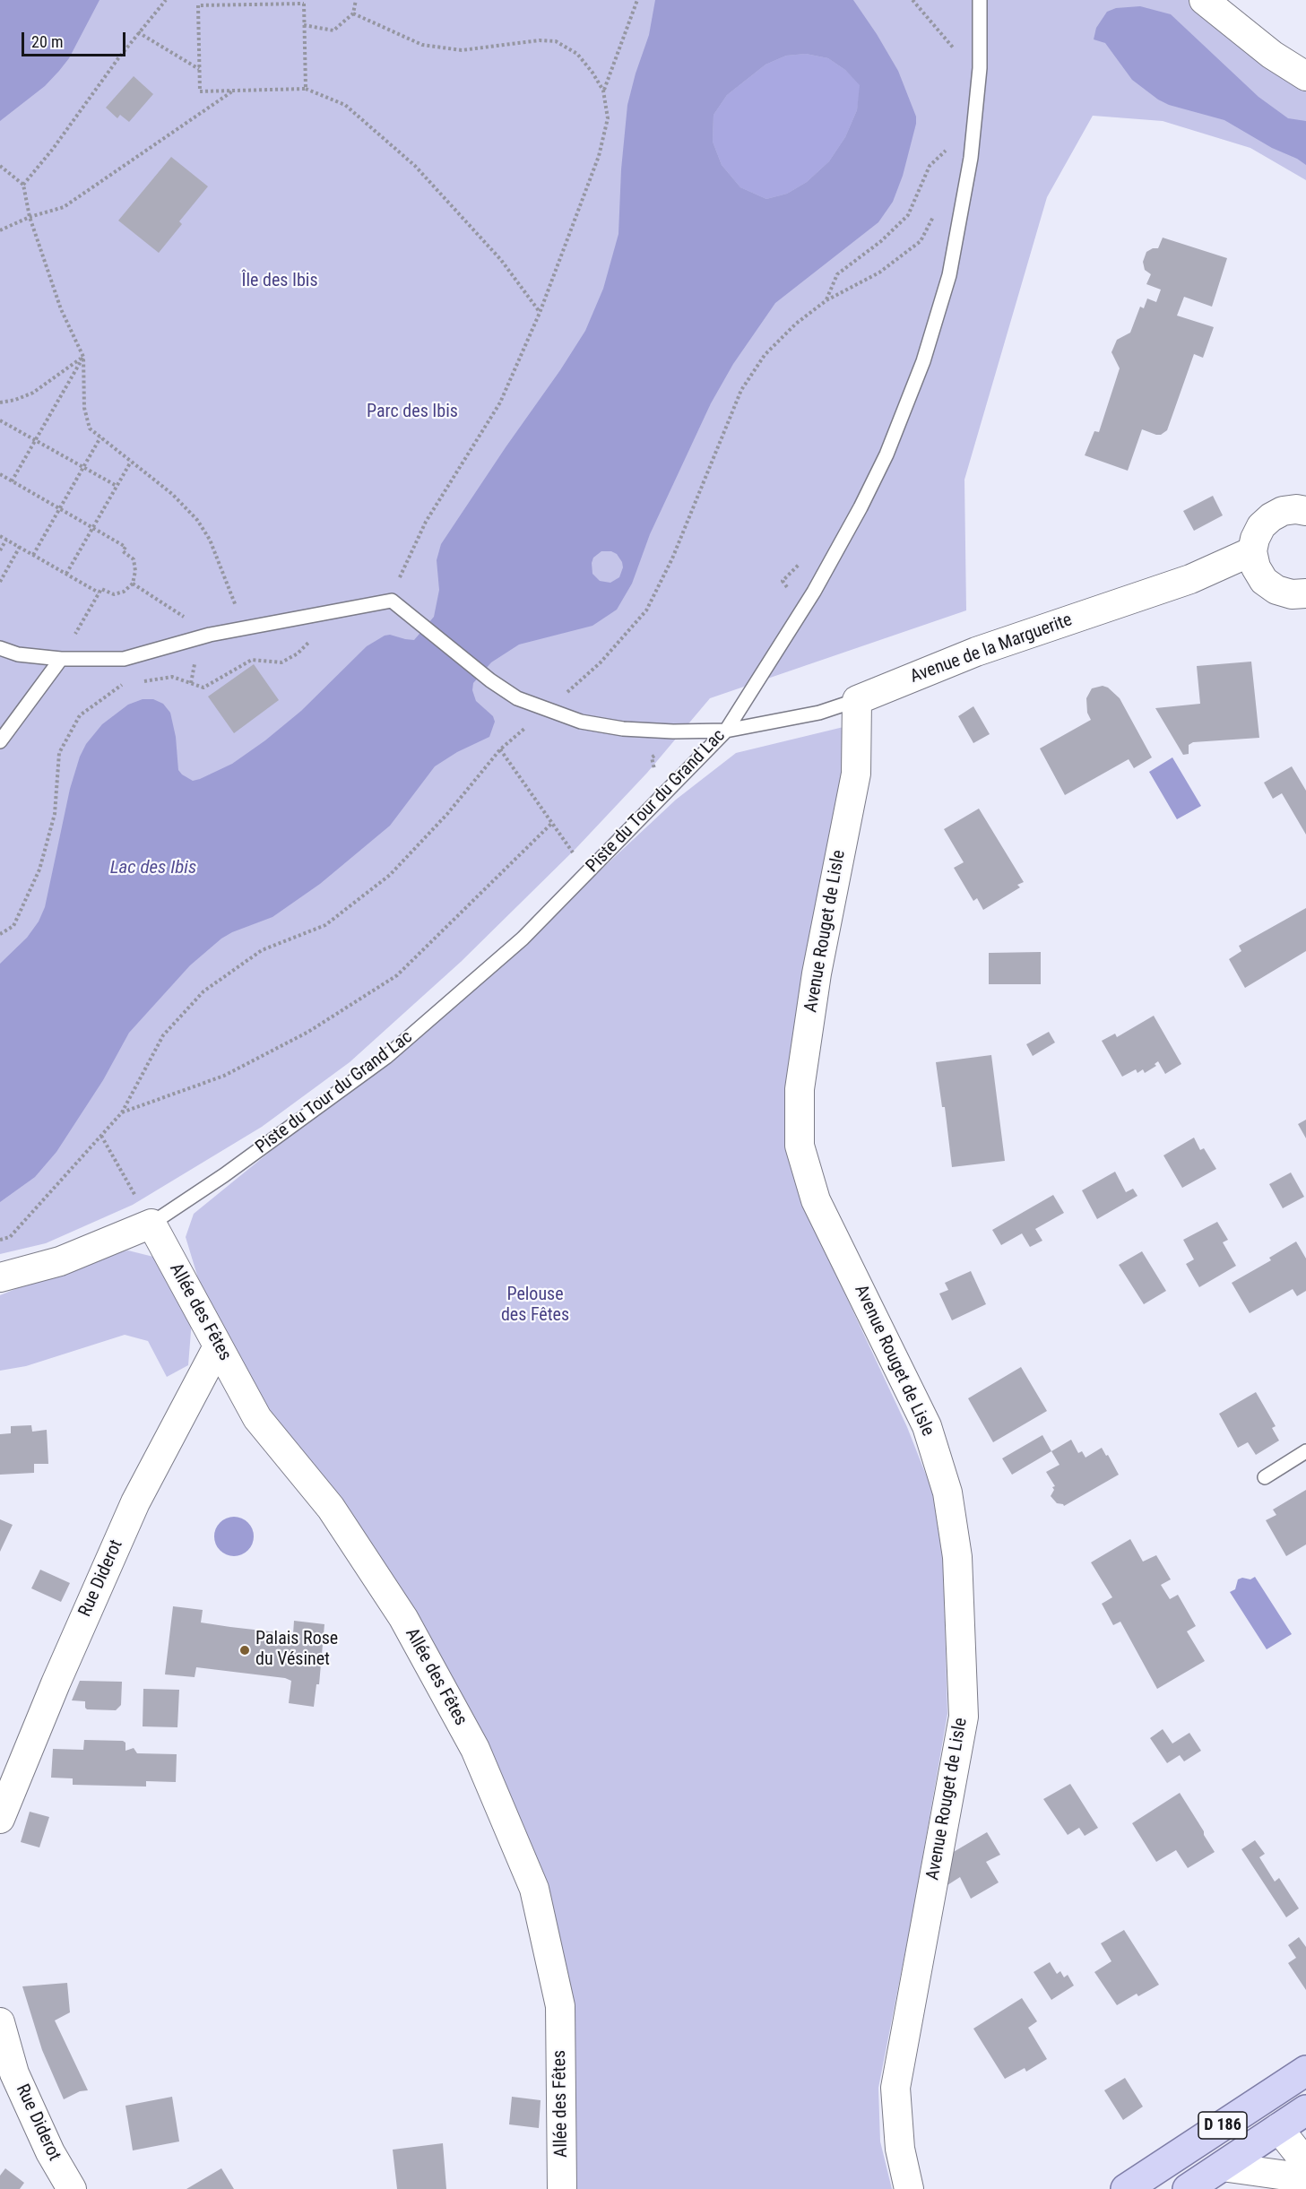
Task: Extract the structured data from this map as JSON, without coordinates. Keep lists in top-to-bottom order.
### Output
{
  "streets": {
    "main road": ["D 186"],
    "street": [
      "Avenue de la Marguerite",
      "Piste du Tour du Grand Lac",
      "Avenue Rouget de Lisle",
      "Allée des Fêtes",
      "Rue Diderot"
    ]
  },
  "crossings": [
    ["Avenue de la Marguerite", "Piste du Tour du Grand Lac"],
    ["Avenue de la Marguerite", "Avenue Rouget de Lisle"],
    ["Piste du Tour du Grand Lac", "Allée des Fêtes"],
    ["Allée des Fêtes", "Rue Diderot"]
  ],
  "water": ["Lac des Ibis"],
  "parks": ["Île des Ibis", "Parc des Ibis", "Pelouse des Fêtes"],
  "places": ["Palais Rose du Vésinet"],
  "scale_bar": "20 m"
}
